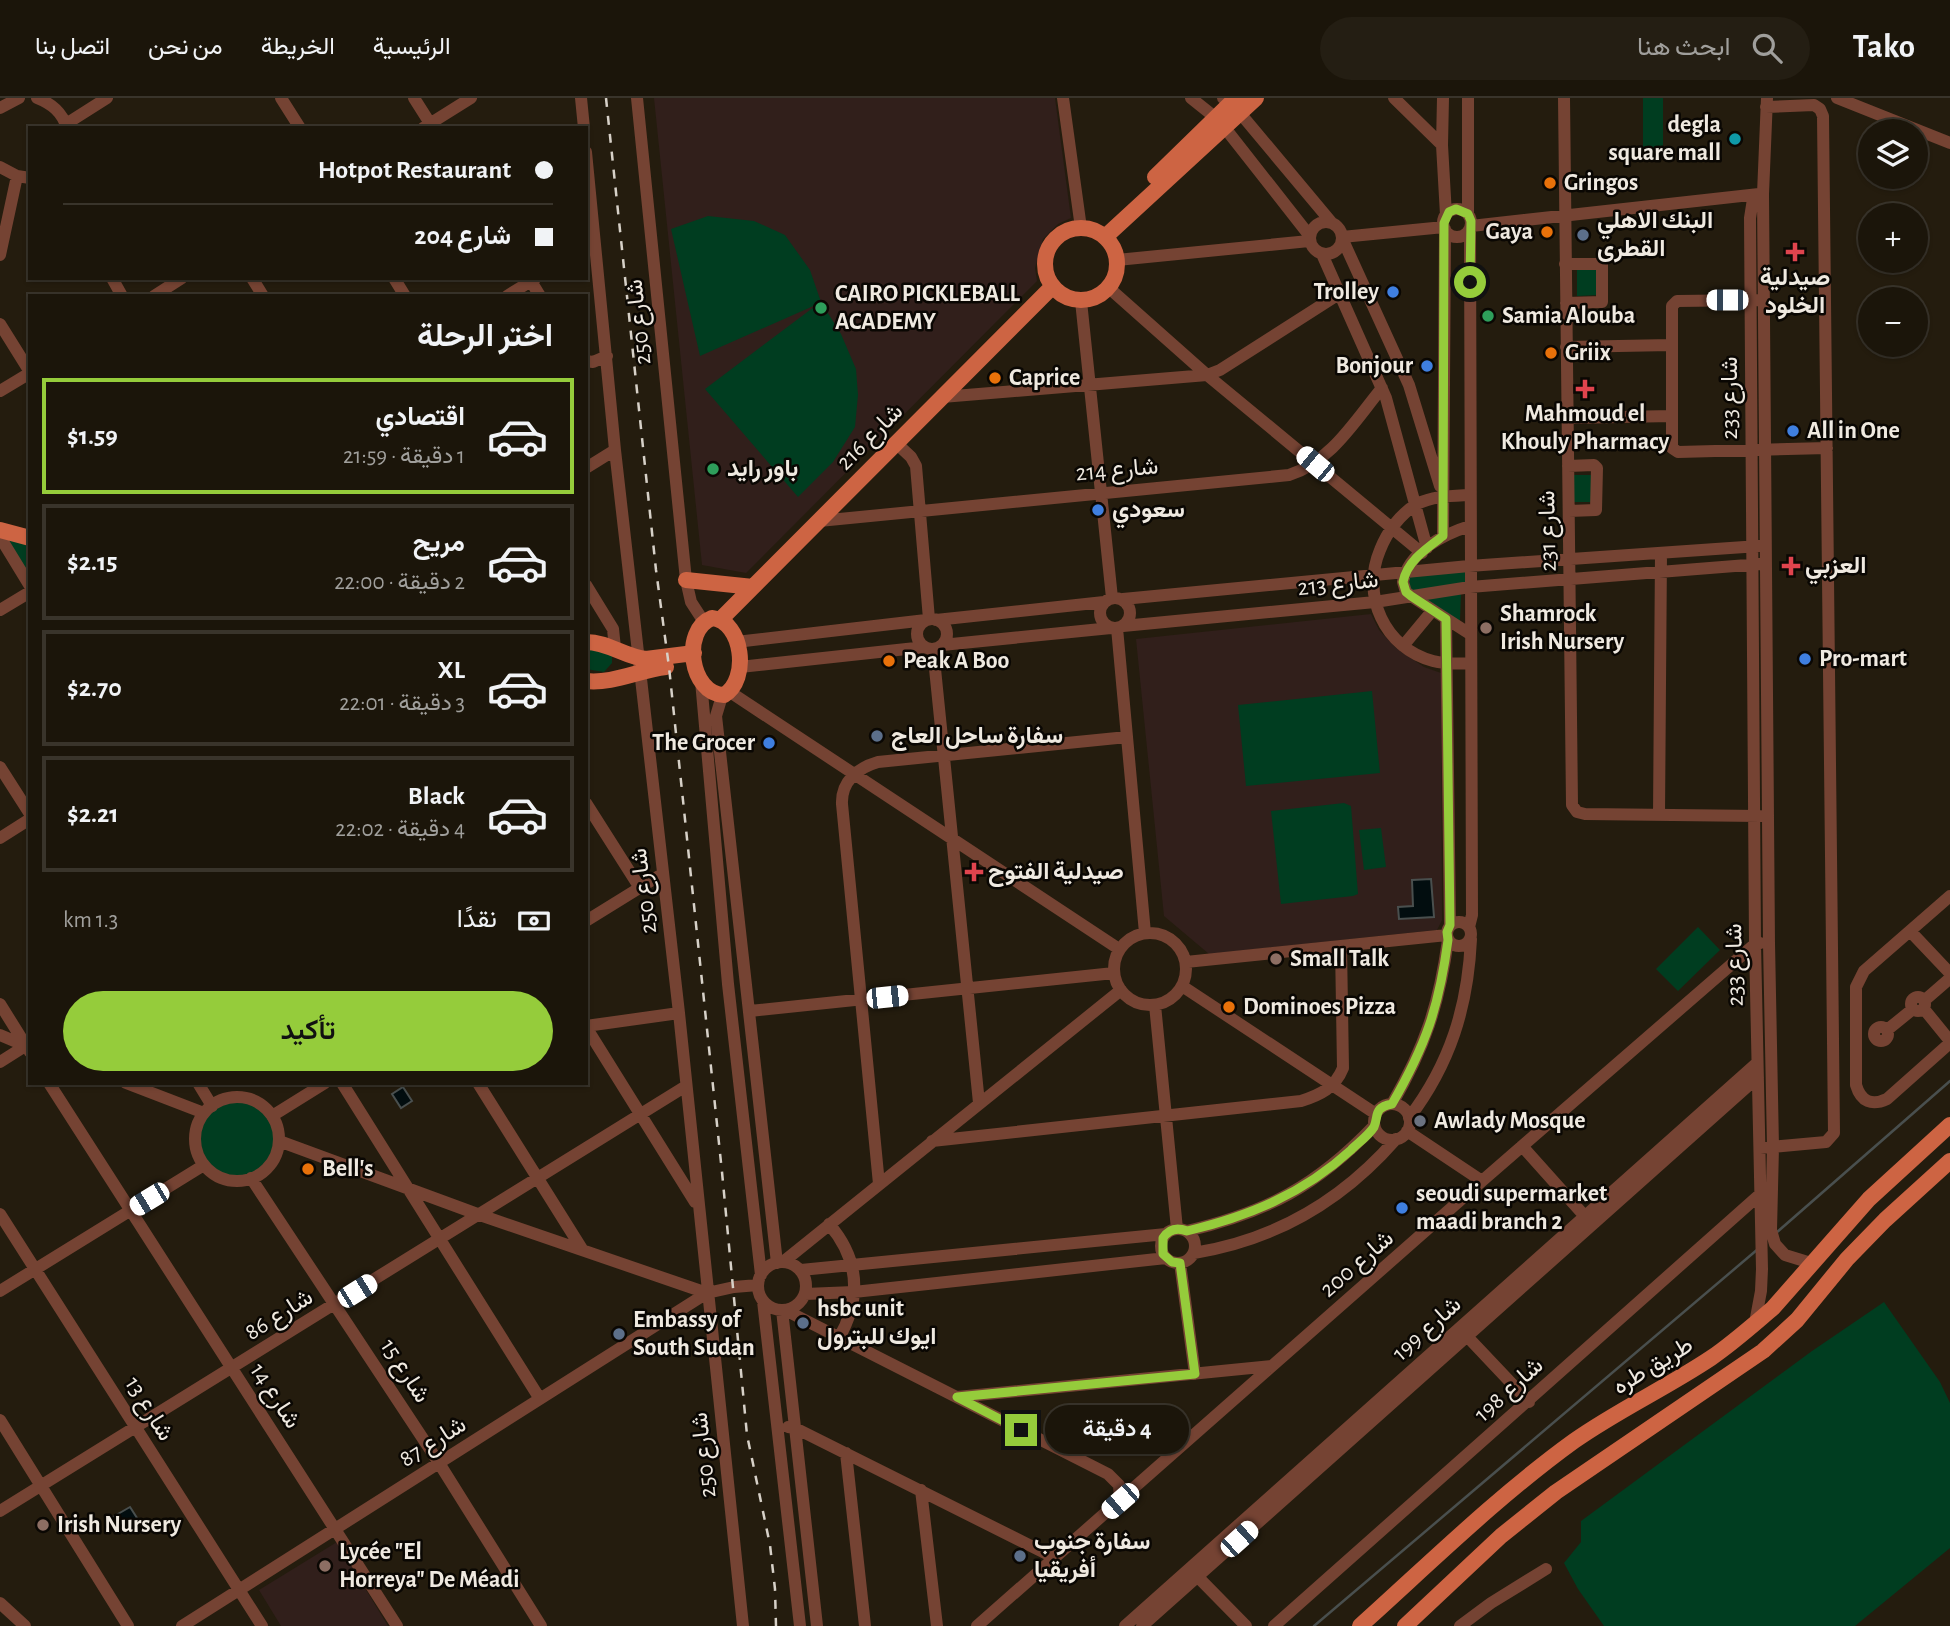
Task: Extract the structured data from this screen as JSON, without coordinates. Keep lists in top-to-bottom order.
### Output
{
  "streets": {
    "main road": ["شارع 216", "طريق طره"],
    "street": [
      "شارع 250",
      "شارع 233",
      "شارع 214",
      "شارع 231",
      "شارع 213",
      "شارع 200",
      "شارع 86",
      "شارع 199",
      "شارع 15",
      "شارع 198",
      "شارع 14",
      "شارع 13",
      "شارع 87"
    ]
  },
  "crossings": [
    ["شارع 250", "شارع 216"],
    ["شارع 250", "شارع 213"],
    ["شارع 250", "شارع 86"],
    ["شارع 250", "شارع 87"],
    ["شارع 233", "شارع 231"],
    ["شارع 233", "شارع 213"],
    ["شارع 233", "شارع 200"],
    ["شارع 233", "شارع 199"],
    ["شارع 233", "طريق طره"],
    ["شارع 233", "شارع 198"],
    ["شارع 216", "شارع 214"],
    ["شارع 216", "شارع 213"],
    ["شارع 231", "شارع 213"],
    ["شارع 86", "شارع 15"],
    ["شارع 86", "شارع 14"],
    ["شارع 86", "شارع 13"],
    ["شارع 15", "شارع 87"],
    ["شارع 14", "شارع 87"],
    ["شارع 13", "شارع 87"]
  ],
  "places": {
    "other": [
      "degla square mall",
      "Gringos",
      "Gaya",
      "البنك الاهلي القطرى",
      "Trolley",
      "CAIRO PICKLEBALL ACADEMY",
      "Samia Alouba",
      "Griix",
      "Bonjour",
      "Caprice",
      "All in One",
      "باور رايد",
      "سعودي",
      "Shamrock Irish Nursery",
      "Pro-mart",
      "Peak A Boo",
      "سفارة ساحل العاج",
      "The Grocer",
      "Small Talk",
      "Dominoes Pizza",
      "Awlady Mosque",
      "Bell's",
      "seoudi supermarket maadi branch 2",
      "hsbc unit ايوك للبترول",
      "Embassy of South Sudan",
      "Irish Nursery",
      "سفارة جنوب أفريقيا",
      "Lycée \"El Horreya\" De Méadi"
    ],
    "health": [
      "صيدلية الخلود",
      "Mahmoud el Khouly Pharmacy",
      "العزبي",
      "صيدلية الفتوح"
    ]
  },
  "page": {
    "header": "Tako",
    "search": "ابحث هنا",
    "nav": [
      "الرئيسية",
      "الخريطة",
      "من نحن",
      "اتصل بنا"
    ],
    "map_buttons": ["+", "−"],
    "banner": ["Hotpot Restaurant", "شارع 204"],
    "heading": "اختر الرحلة",
    "list": [
      {
        "name": "اقتصادي",
        "note": "1 دقيقة · 21:59",
        "value": "$1.59"
      },
      {
        "name": "مريح",
        "note": "2 دقيقة · 22:00",
        "value": "$2.15"
      },
      {
        "name": "XL",
        "note": "3 دقيقة · 22:01",
        "value": "$2.70"
      },
      {
        "name": "Black",
        "note": "4 دقيقة · 22:02",
        "value": "$2.21"
      }
    ],
    "pay": ["نقدًا", "1.3 km"],
    "buttons": "تأكيد",
    "bubble": "4 دقيقة"
  }
}
